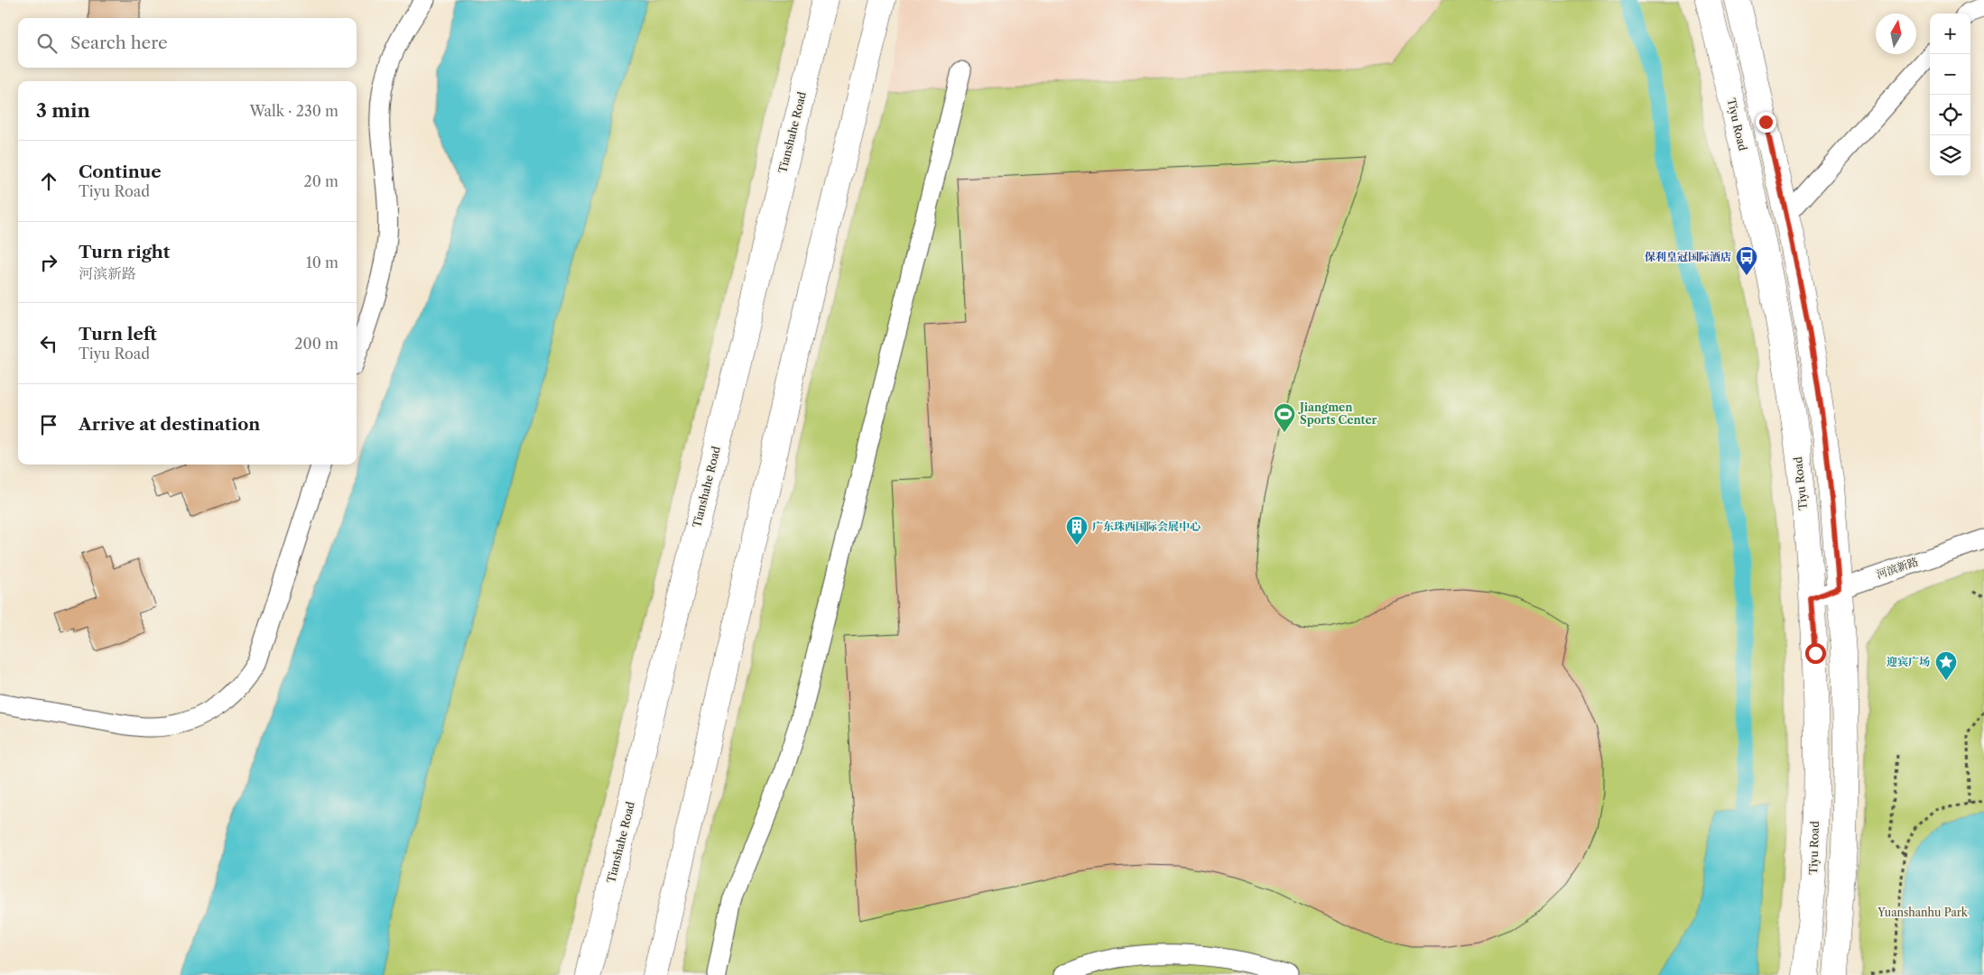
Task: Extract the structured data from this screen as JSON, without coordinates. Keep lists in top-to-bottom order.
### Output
{
  "streets": {
    "main road": ["Tiyu Road", "Tianshahe Road"],
    "street": ["河滨新路"]
  },
  "crossings": [
    ["Tiyu Road", "河滨新路"]
  ],
  "parks": ["Yuanshanhu Park"],
  "places": {
    "bus stop": ["保利皇冠国际酒店"],
    "sports": ["Jiangmen Sports Center"],
    "building": ["广东珠西国际会展中心"],
    "place": ["迎宾广场"]
  },
  "north": "top",
  "page": {
    "map_buttons": ["+", "−"],
    "search": "Search here",
    "heading": ["3 min", "Walk · 230 m"],
    "list": [
      ["Continue", "Tiyu Road", "20 m"],
      ["Turn right", "河滨新路", "10 m"],
      ["Turn left", "Tiyu Road", "200 m"],
      "Arrive at destination"
    ]
  }
}
